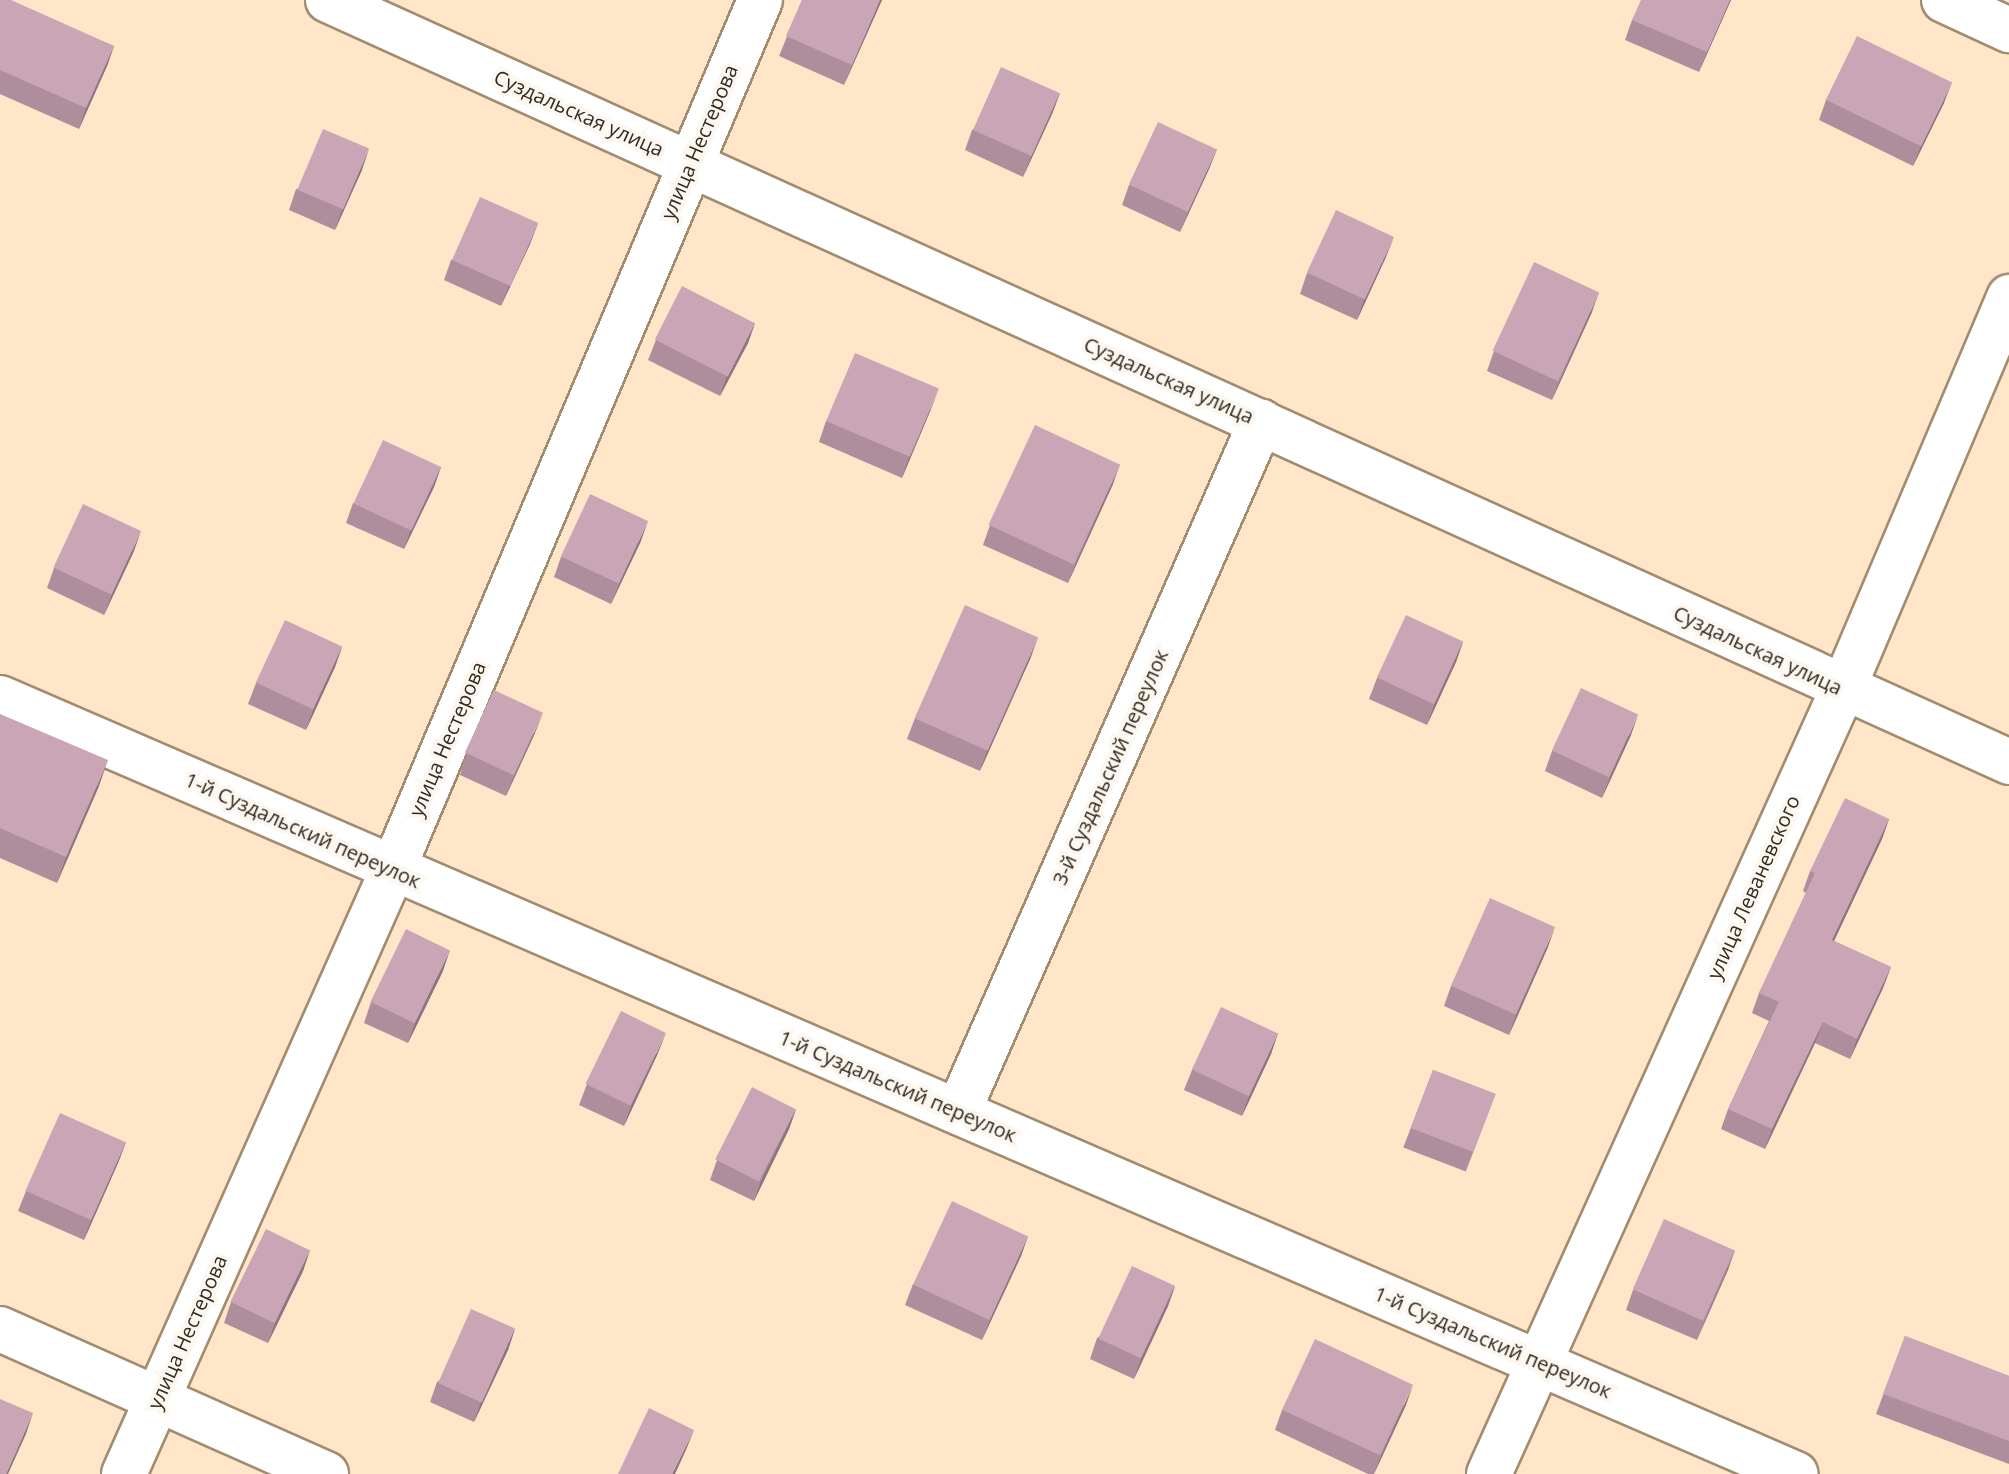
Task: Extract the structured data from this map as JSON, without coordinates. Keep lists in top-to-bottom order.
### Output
{
  "streets": {
    "street": [
      "Суздальская улица",
      "улица Нестерова",
      "3-й Суздальский переулок",
      "1-й Суздальский переулок",
      "улица Леваневского"
    ]
  },
  "crossings": [
    ["Суздальская улица", "улица Нестерова"],
    ["Суздальская улица", "3-й Суздальский переулок"],
    ["Суздальская улица", "улица Леваневского"],
    ["улица Нестерова", "1-й Суздальский переулок"],
    ["3-й Суздальский переулок", "1-й Суздальский переулок"],
    ["1-й Суздальский переулок", "улица Леваневского"]
  ]
}
